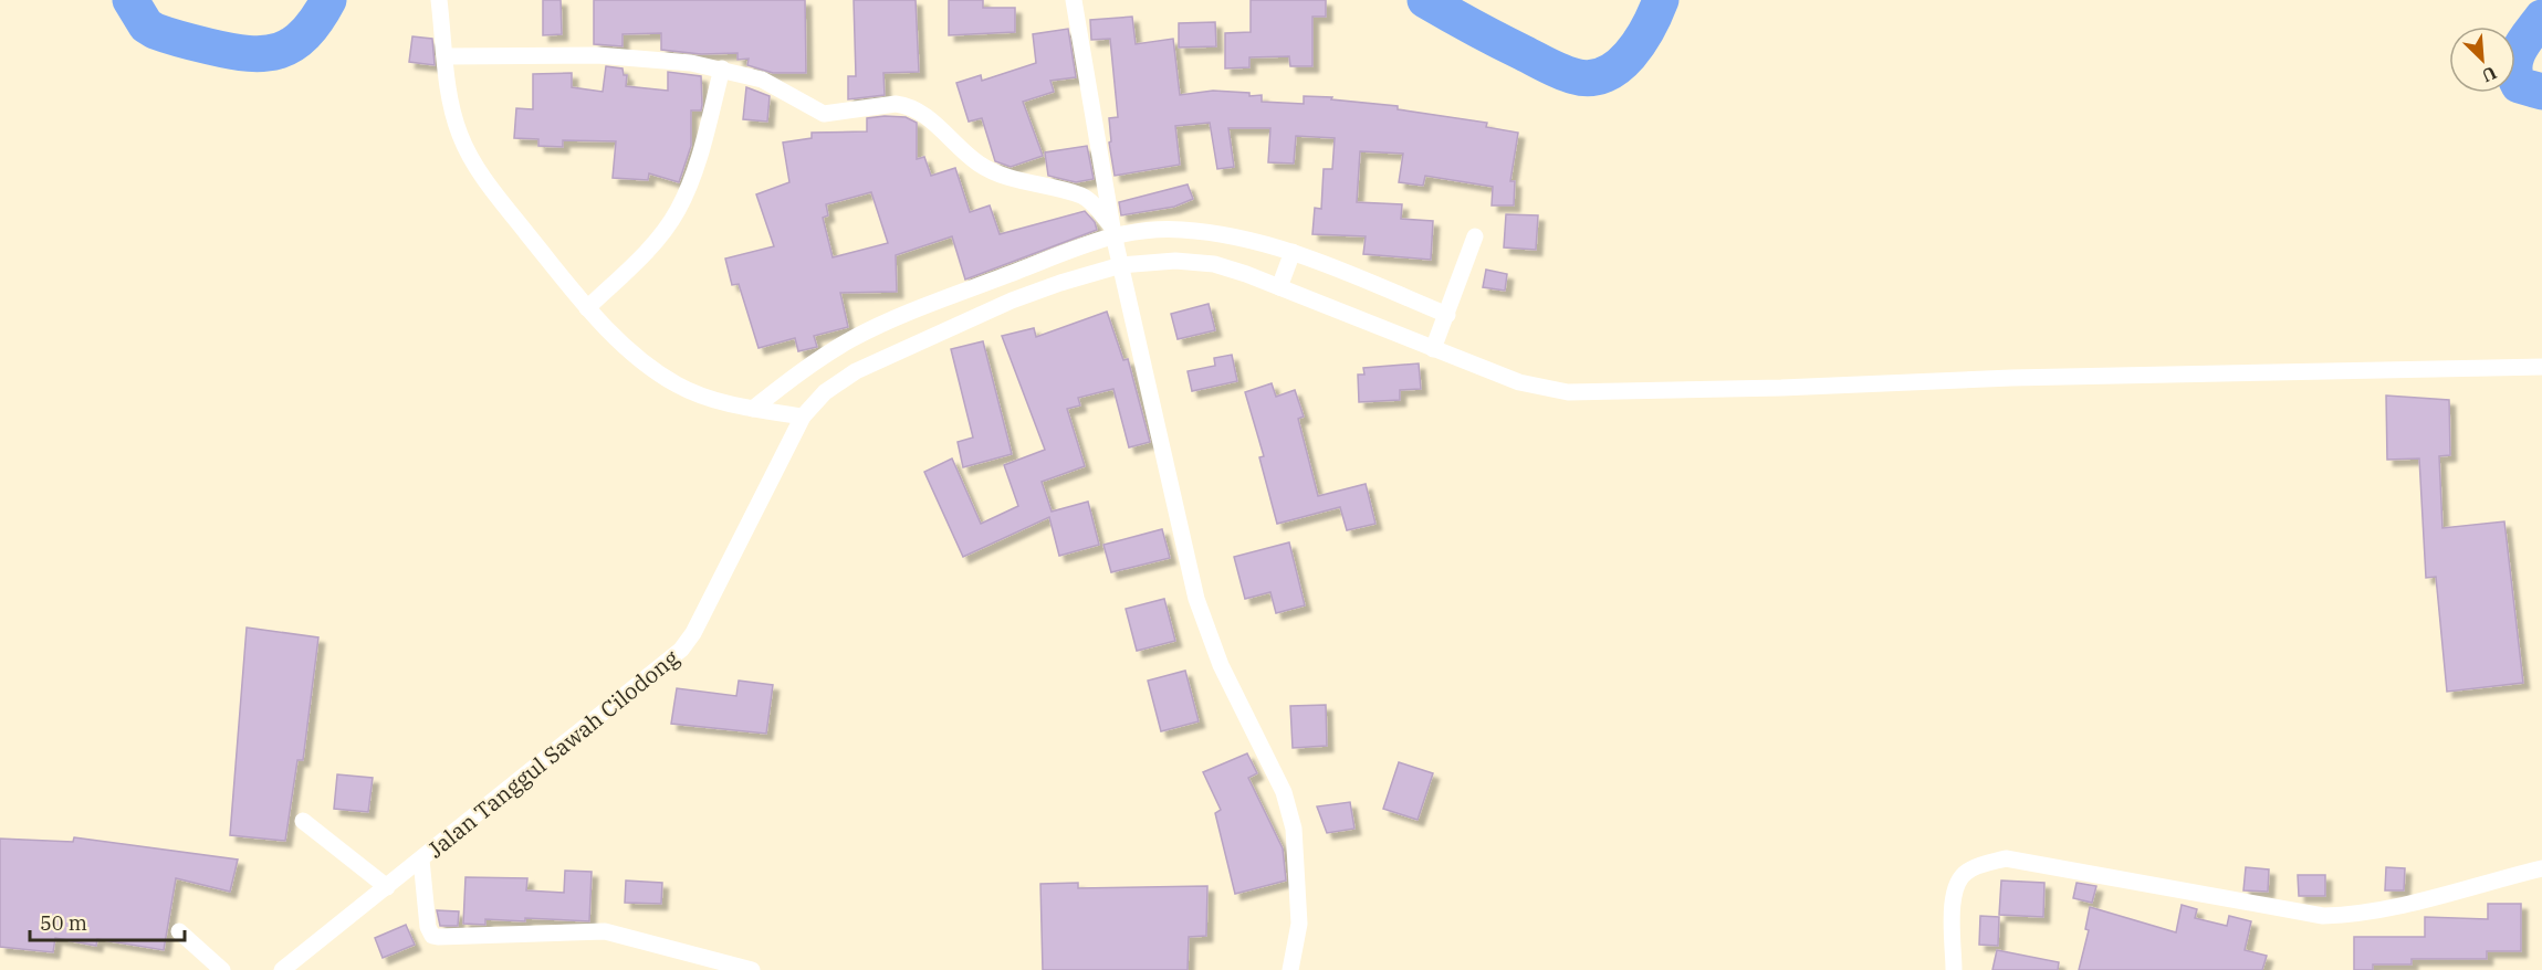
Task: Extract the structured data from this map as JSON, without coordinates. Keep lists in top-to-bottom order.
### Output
{
  "streets": {
    "street": ["Jalan Tanggul Sawah Cilodong"]
  },
  "scale_bar": "50 m",
  "north": "bottom right"
}
